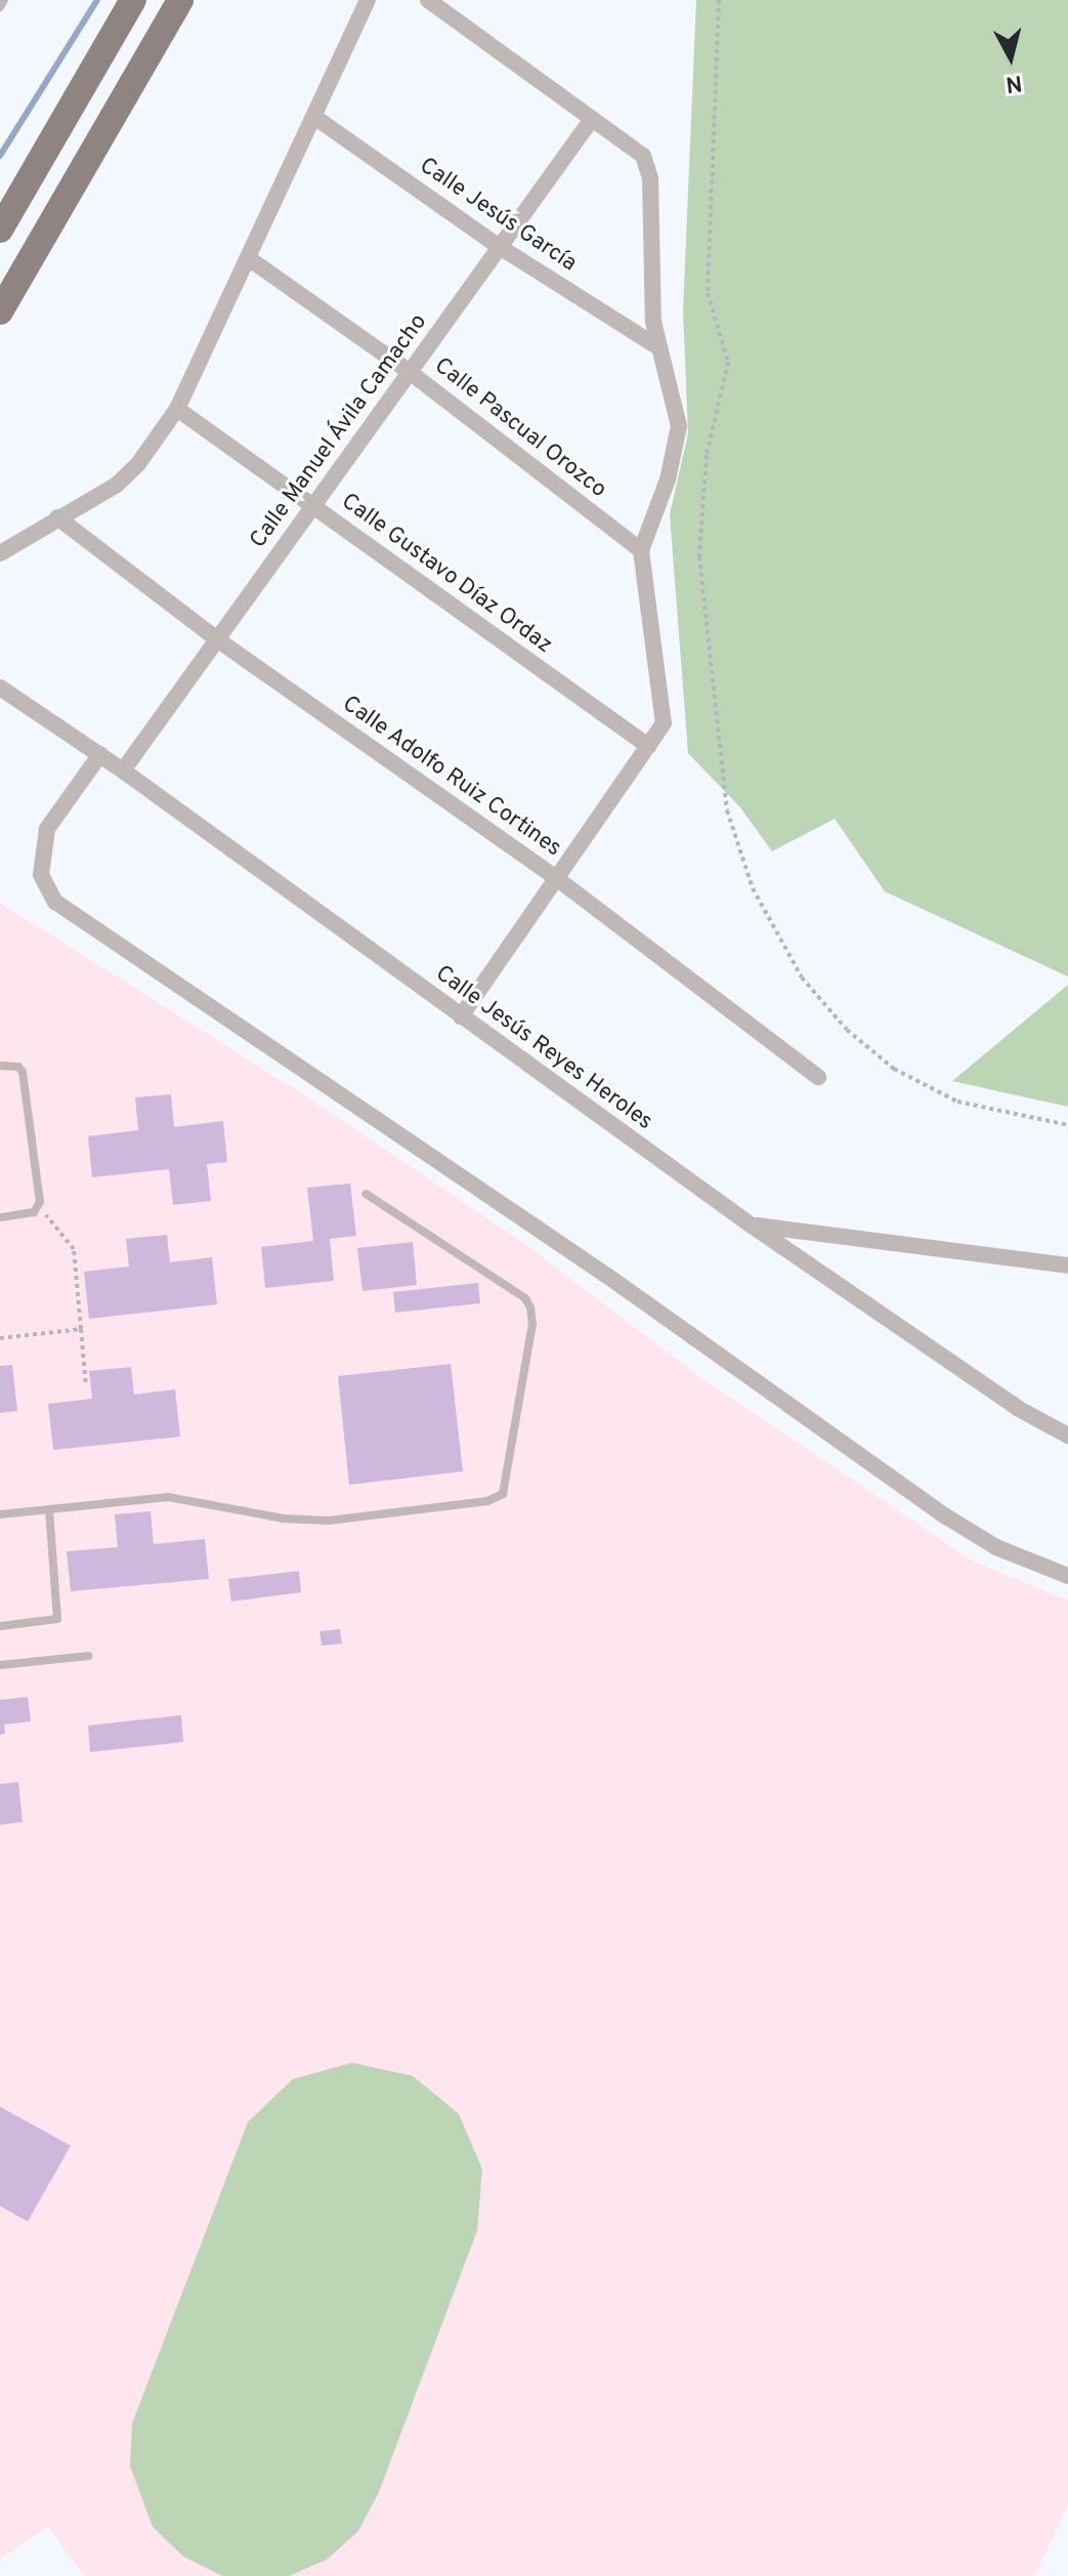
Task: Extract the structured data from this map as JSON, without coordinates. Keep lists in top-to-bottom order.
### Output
{
  "streets": {
    "street": [
      "Calle Jesús García",
      "Calle Pascual Orozco",
      "Calle Manuel Ávila Camacho",
      "Calle Gustavo Díaz Ordaz",
      "Calle Adolfo Ruiz Cortines",
      "Calle Jesús Reyes Heroles"
    ]
  },
  "crossings": [
    ["Calle Jesús García", "Calle Manuel Ávila Camacho"],
    ["Calle Pascual Orozco", "Calle Manuel Ávila Camacho"],
    ["Calle Manuel Ávila Camacho", "Calle Gustavo Díaz Ordaz"],
    ["Calle Manuel Ávila Camacho", "Calle Adolfo Ruiz Cortines"],
    ["Calle Manuel Ávila Camacho", "Calle Jesús Reyes Heroles"]
  ],
  "north": "bottom"
}
